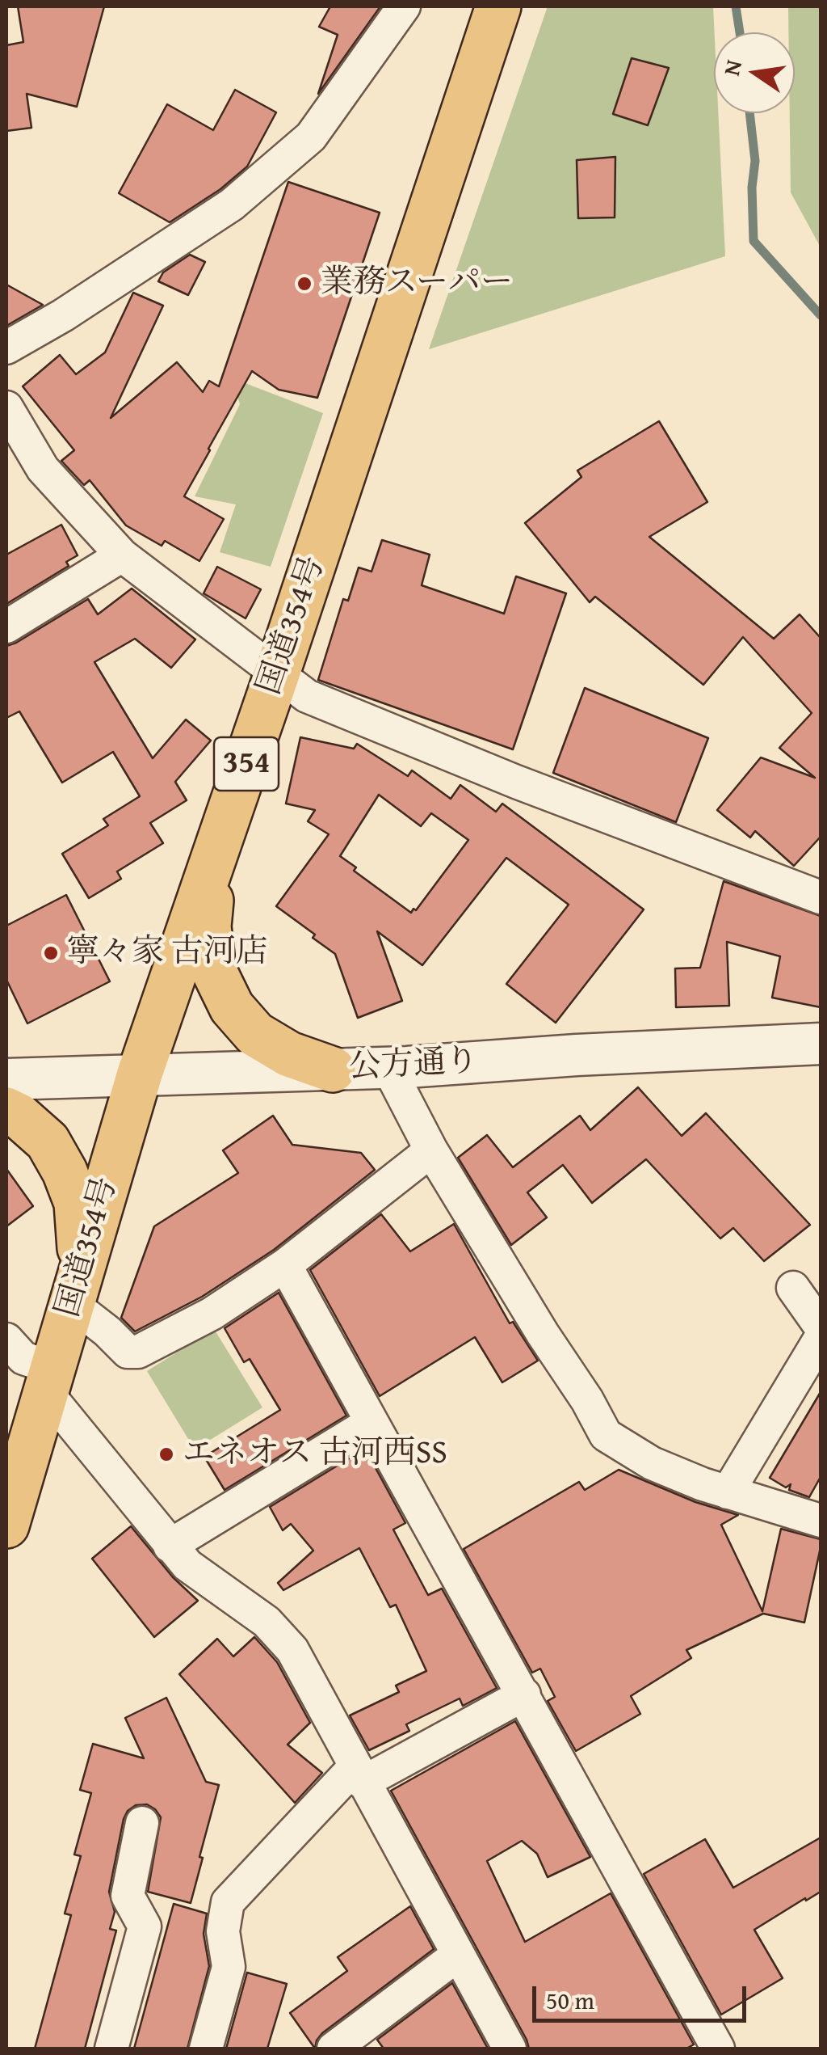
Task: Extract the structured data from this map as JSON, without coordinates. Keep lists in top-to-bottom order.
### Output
{
  "streets": {
    "highway": ["国道354号", "354"],
    "street": ["公方通り"]
  },
  "crossings": [
    ["国道354号", "公方通り"]
  ],
  "places": ["業務スーパー", "寧々家 古河店", "エネオス 古河西SS"],
  "scale_bar": "50 m",
  "north": "left"
}
